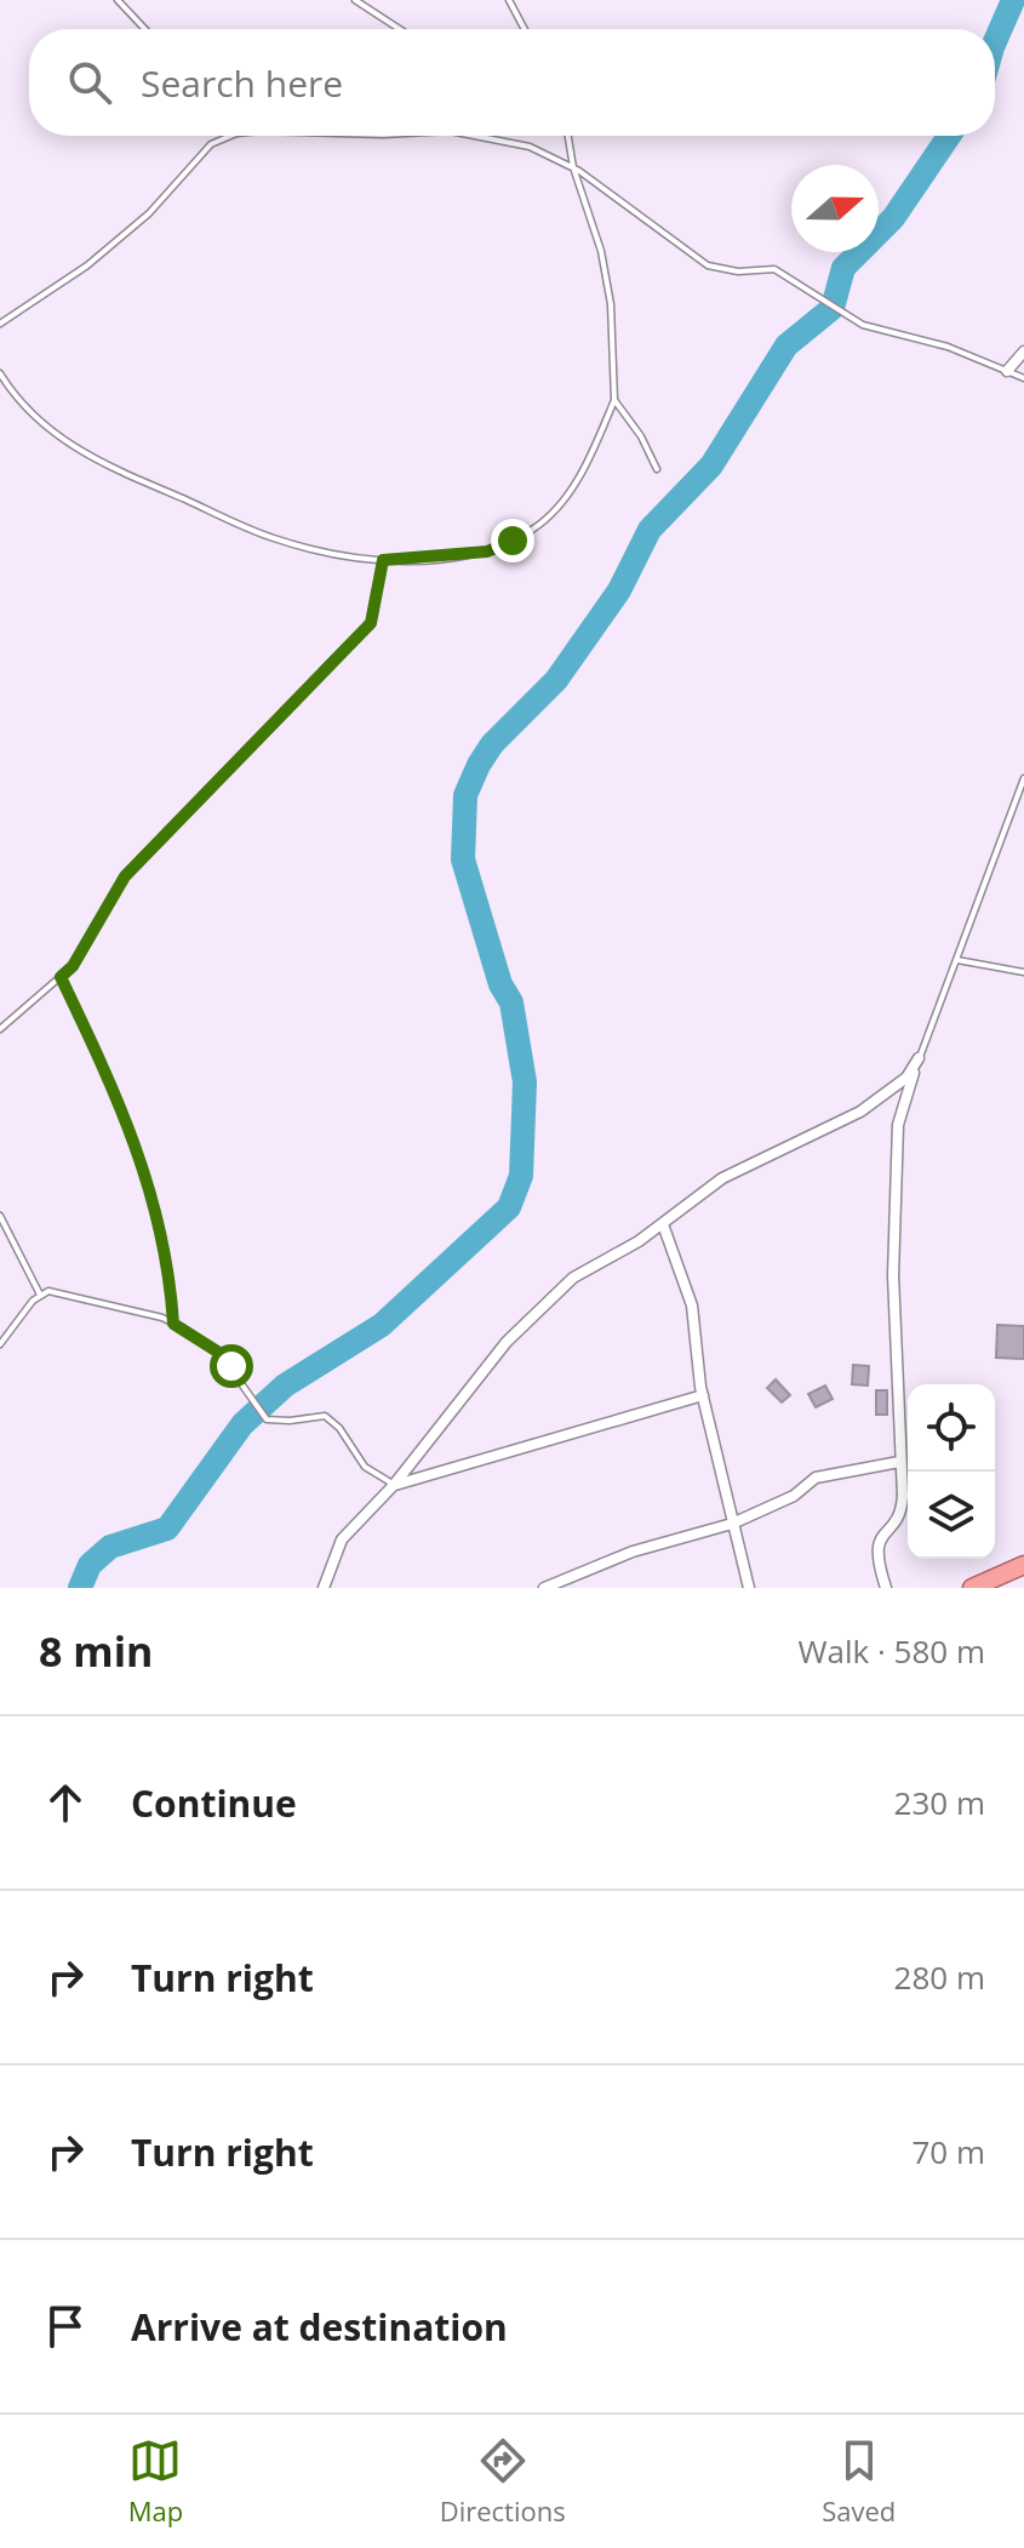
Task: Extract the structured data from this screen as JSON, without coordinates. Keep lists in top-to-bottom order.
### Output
{
  "north": "right",
  "page": {
    "search": "Search here",
    "heading": ["8 min", "Walk · 580 m"],
    "list": [
      ["Continue", "230 m"],
      ["Turn right", "280 m"],
      ["Turn right", "70 m"],
      "Arrive at destination"
    ],
    "nav": ["Map", "Directions", "Saved"]
  }
}
